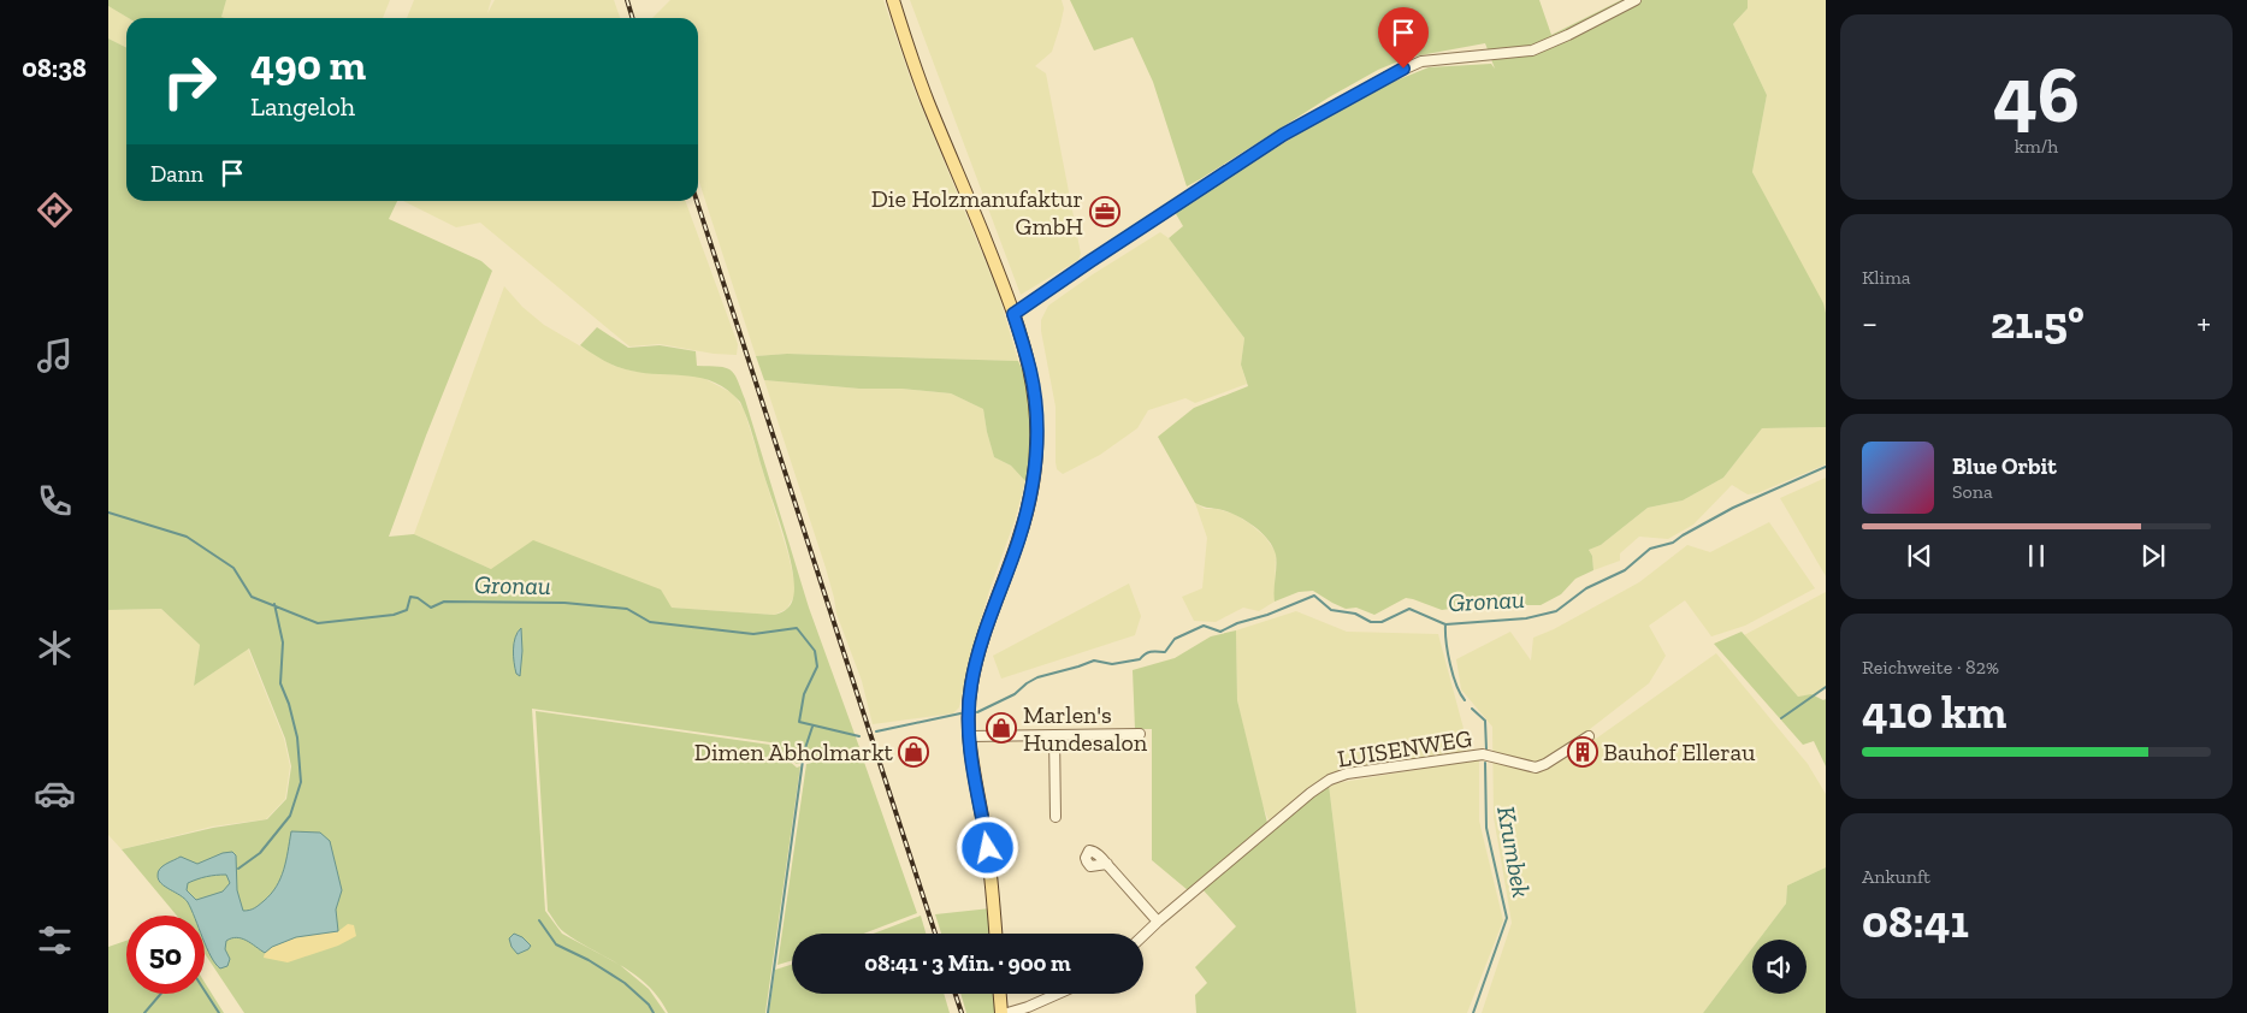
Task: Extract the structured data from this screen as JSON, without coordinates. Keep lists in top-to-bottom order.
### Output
{
  "streets": {
    "street": ["LUISENWEG"]
  },
  "water": ["Gronau", "Krumbek"],
  "places": {
    "office": ["Die Holzmanufaktur GmbH"],
    "shop": ["Marlen's Hundesalon", "Dimen Abholmarkt"],
    "building": ["Bauhof Ellerau"]
  },
  "page": {
    "tabs": "08:38",
    "tile": [
      ["46", "km/h"],
      "Klima",
      ["Reichweite · 82%", "410 km"],
      ["Ankunft", "08:41"]
    ],
    "turn": ["490 m", "Langeloh"],
    "then": "Dann",
    "heat": ["−", "21.5°", "+"],
    "song": ["Blue Orbit", "Sona"],
    "limit": "50",
    "trip": "08:41 · 3 Min. · 900 m"
  }
}
